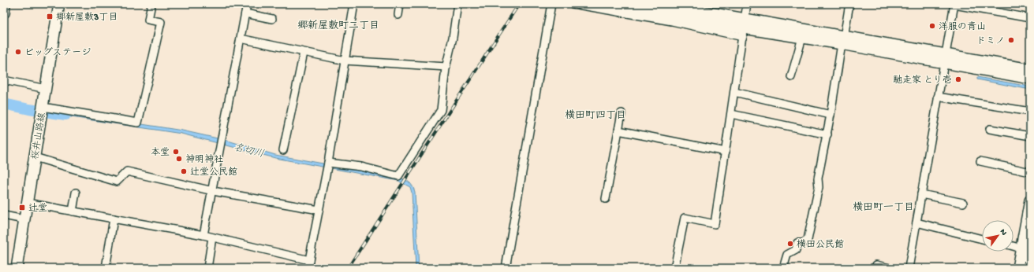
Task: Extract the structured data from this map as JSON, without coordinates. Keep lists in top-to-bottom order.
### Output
{
  "streets": {
    "street": ["桜井山路線"]
  },
  "districts": ["郷新屋敷町二丁目", "横田町四丁目", "横田町一丁目"],
  "water": ["名切川"],
  "places": {
    "transit": ["郷新屋敷3丁目", "辻堂"],
    "other": [
      "洋服の青山",
      "ドミノ",
      "ビッグステージ",
      "馳走家 とり壱",
      "本堂",
      "神明神社",
      "辻堂公民館",
      "横田公民館"
    ]
  },
  "north": "top right"
}
